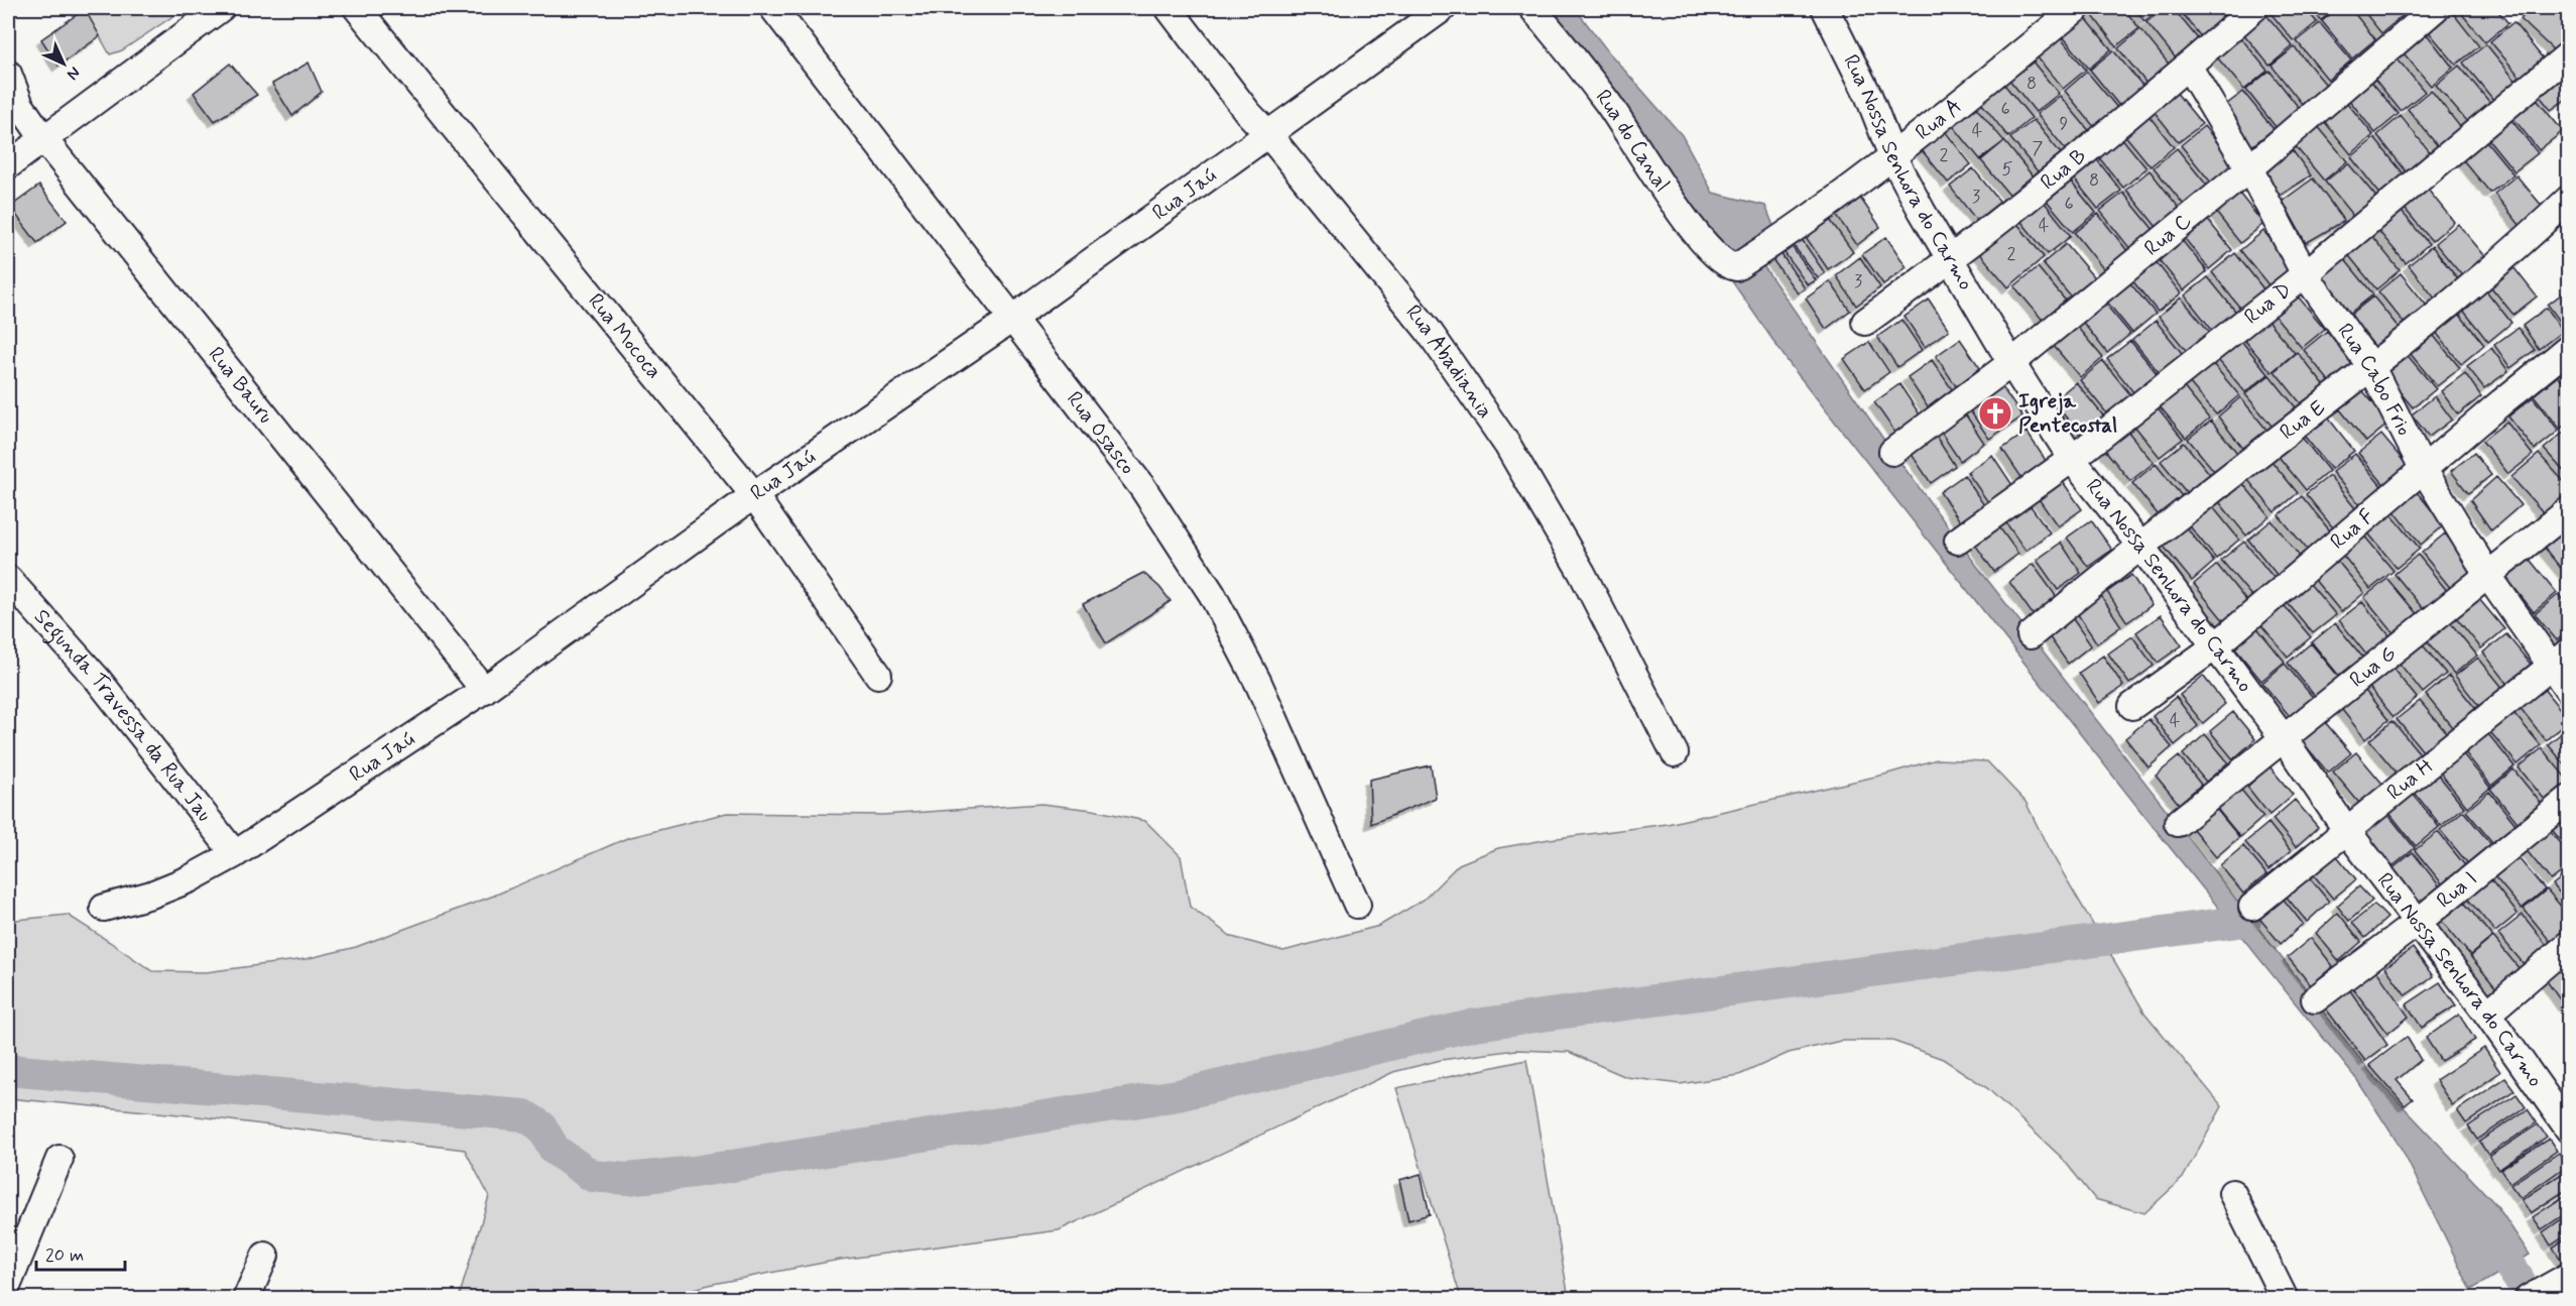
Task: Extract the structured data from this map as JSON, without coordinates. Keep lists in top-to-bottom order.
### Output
{
  "streets": {
    "street": [
      "Rua A",
      "Rua do Canal",
      "Rua B",
      "Rua Nossa Senhora do Carmo",
      "Rua Jaú",
      "Rua C",
      "Rua D",
      "Rua Mococa",
      "Rua Abadiania",
      "Rua Cabo Frio",
      "Rua Bauru",
      "Rua E",
      "Rua Osasco",
      "Rua F",
      "Rua G",
      "Segunda Travessa da Rua Jau",
      "Rua H",
      "Rua I"
    ]
  },
  "crossings": [
    ["Rua A", "Rua do Canal"],
    ["Rua A", "Rua Nossa Senhora do Carmo"],
    ["Rua B", "Rua Nossa Senhora do Carmo"],
    ["Rua B", "Rua Cabo Frio"],
    ["Rua Nossa Senhora do Carmo", "Rua C"],
    ["Rua Nossa Senhora do Carmo", "Rua D"],
    ["Rua Nossa Senhora do Carmo", "Rua E"],
    ["Rua Nossa Senhora do Carmo", "Rua F"],
    ["Rua Nossa Senhora do Carmo", "Rua G"],
    ["Rua Nossa Senhora do Carmo", "Rua H"],
    ["Rua Nossa Senhora do Carmo", "Rua I"],
    ["Rua Jaú", "Rua Mococa"],
    ["Rua Jaú", "Rua Abadiania"],
    ["Rua Jaú", "Rua Bauru"],
    ["Rua Jaú", "Rua Osasco"],
    ["Rua Jaú", "Segunda Travessa da Rua Jau"],
    ["Rua C", "Rua Cabo Frio"],
    ["Rua D", "Rua Cabo Frio"],
    ["Rua Cabo Frio", "Rua E"],
    ["Rua Cabo Frio", "Rua F"],
    ["Rua Cabo Frio", "Rua G"],
    ["Rua Cabo Frio", "Rua H"]
  ],
  "places": {
    "church": ["Igreja Pentecostal"]
  },
  "house_numbers": [
    "8",
    "6",
    "9",
    "4",
    "7",
    "2",
    "5",
    "8",
    "3",
    "6",
    "4",
    "2",
    "3",
    "4"
  ],
  "scale_bar": "20 m",
  "north": "bottom right"
}
